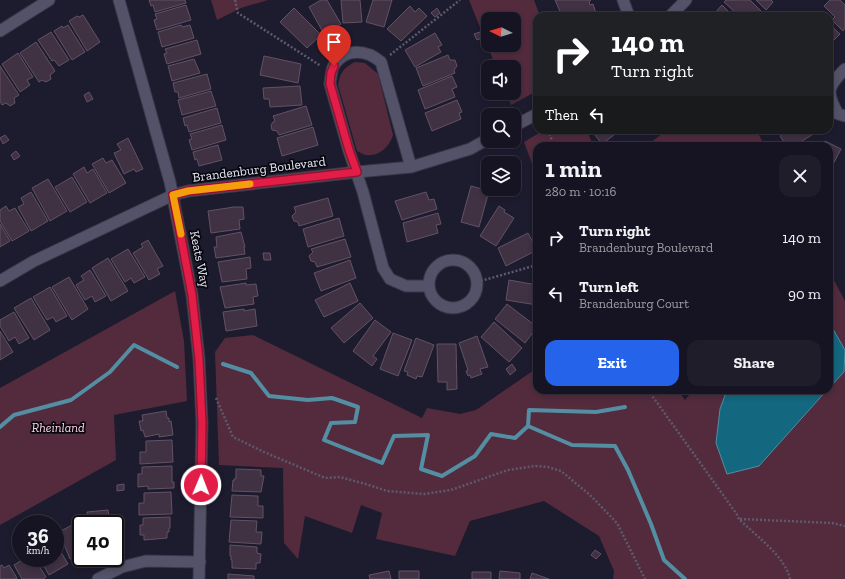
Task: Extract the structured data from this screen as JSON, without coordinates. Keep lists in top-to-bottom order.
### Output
{
  "streets": {
    "street": ["Brandenburg Boulevard", "Keats Way"]
  },
  "crossings": [
    ["Brandenburg Boulevard", "Keats Way"]
  ],
  "parks": ["Rheinland"],
  "north": "left",
  "page": {
    "turn": ["140 m", "Turn right"],
    "then": "Then",
    "heading": ["1 min", "280 m · 10:16"],
    "list": [
      {
        "name": "Turn right",
        "note": "Brandenburg Boulevard",
        "value": "140 m"
      },
      {
        "name": "Turn left",
        "note": "Brandenburg Court",
        "value": "90 m"
      }
    ],
    "buttons": ["Exit", "Share"],
    "speed": "36 km/h",
    "limit": "40"
  }
}
